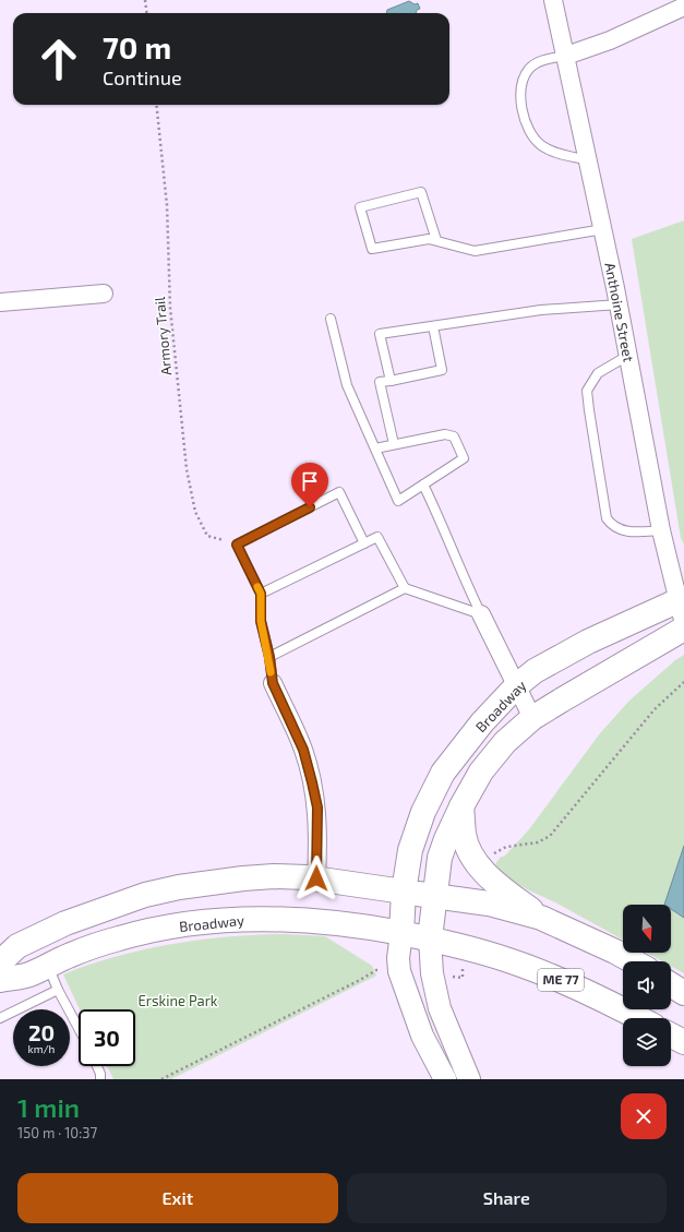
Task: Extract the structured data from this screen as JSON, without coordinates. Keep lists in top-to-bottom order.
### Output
{
  "streets": {
    "main road": ["Broadway", "ME 77"],
    "street": ["Anthoine Street"],
    "path": ["Armory Trail"]
  },
  "crossings": [
    ["Anthoine Street", "Broadway"],
    ["Broadway", "ME 77"]
  ],
  "parks": ["Erskine Park"],
  "north": "bottom",
  "page": {
    "turn": ["70 m", "Continue"],
    "speed": "20 km/h",
    "limit": "30",
    "heading": ["1 min", "150 m · 10:37"],
    "buttons": ["Exit", "Share"]
  }
}
